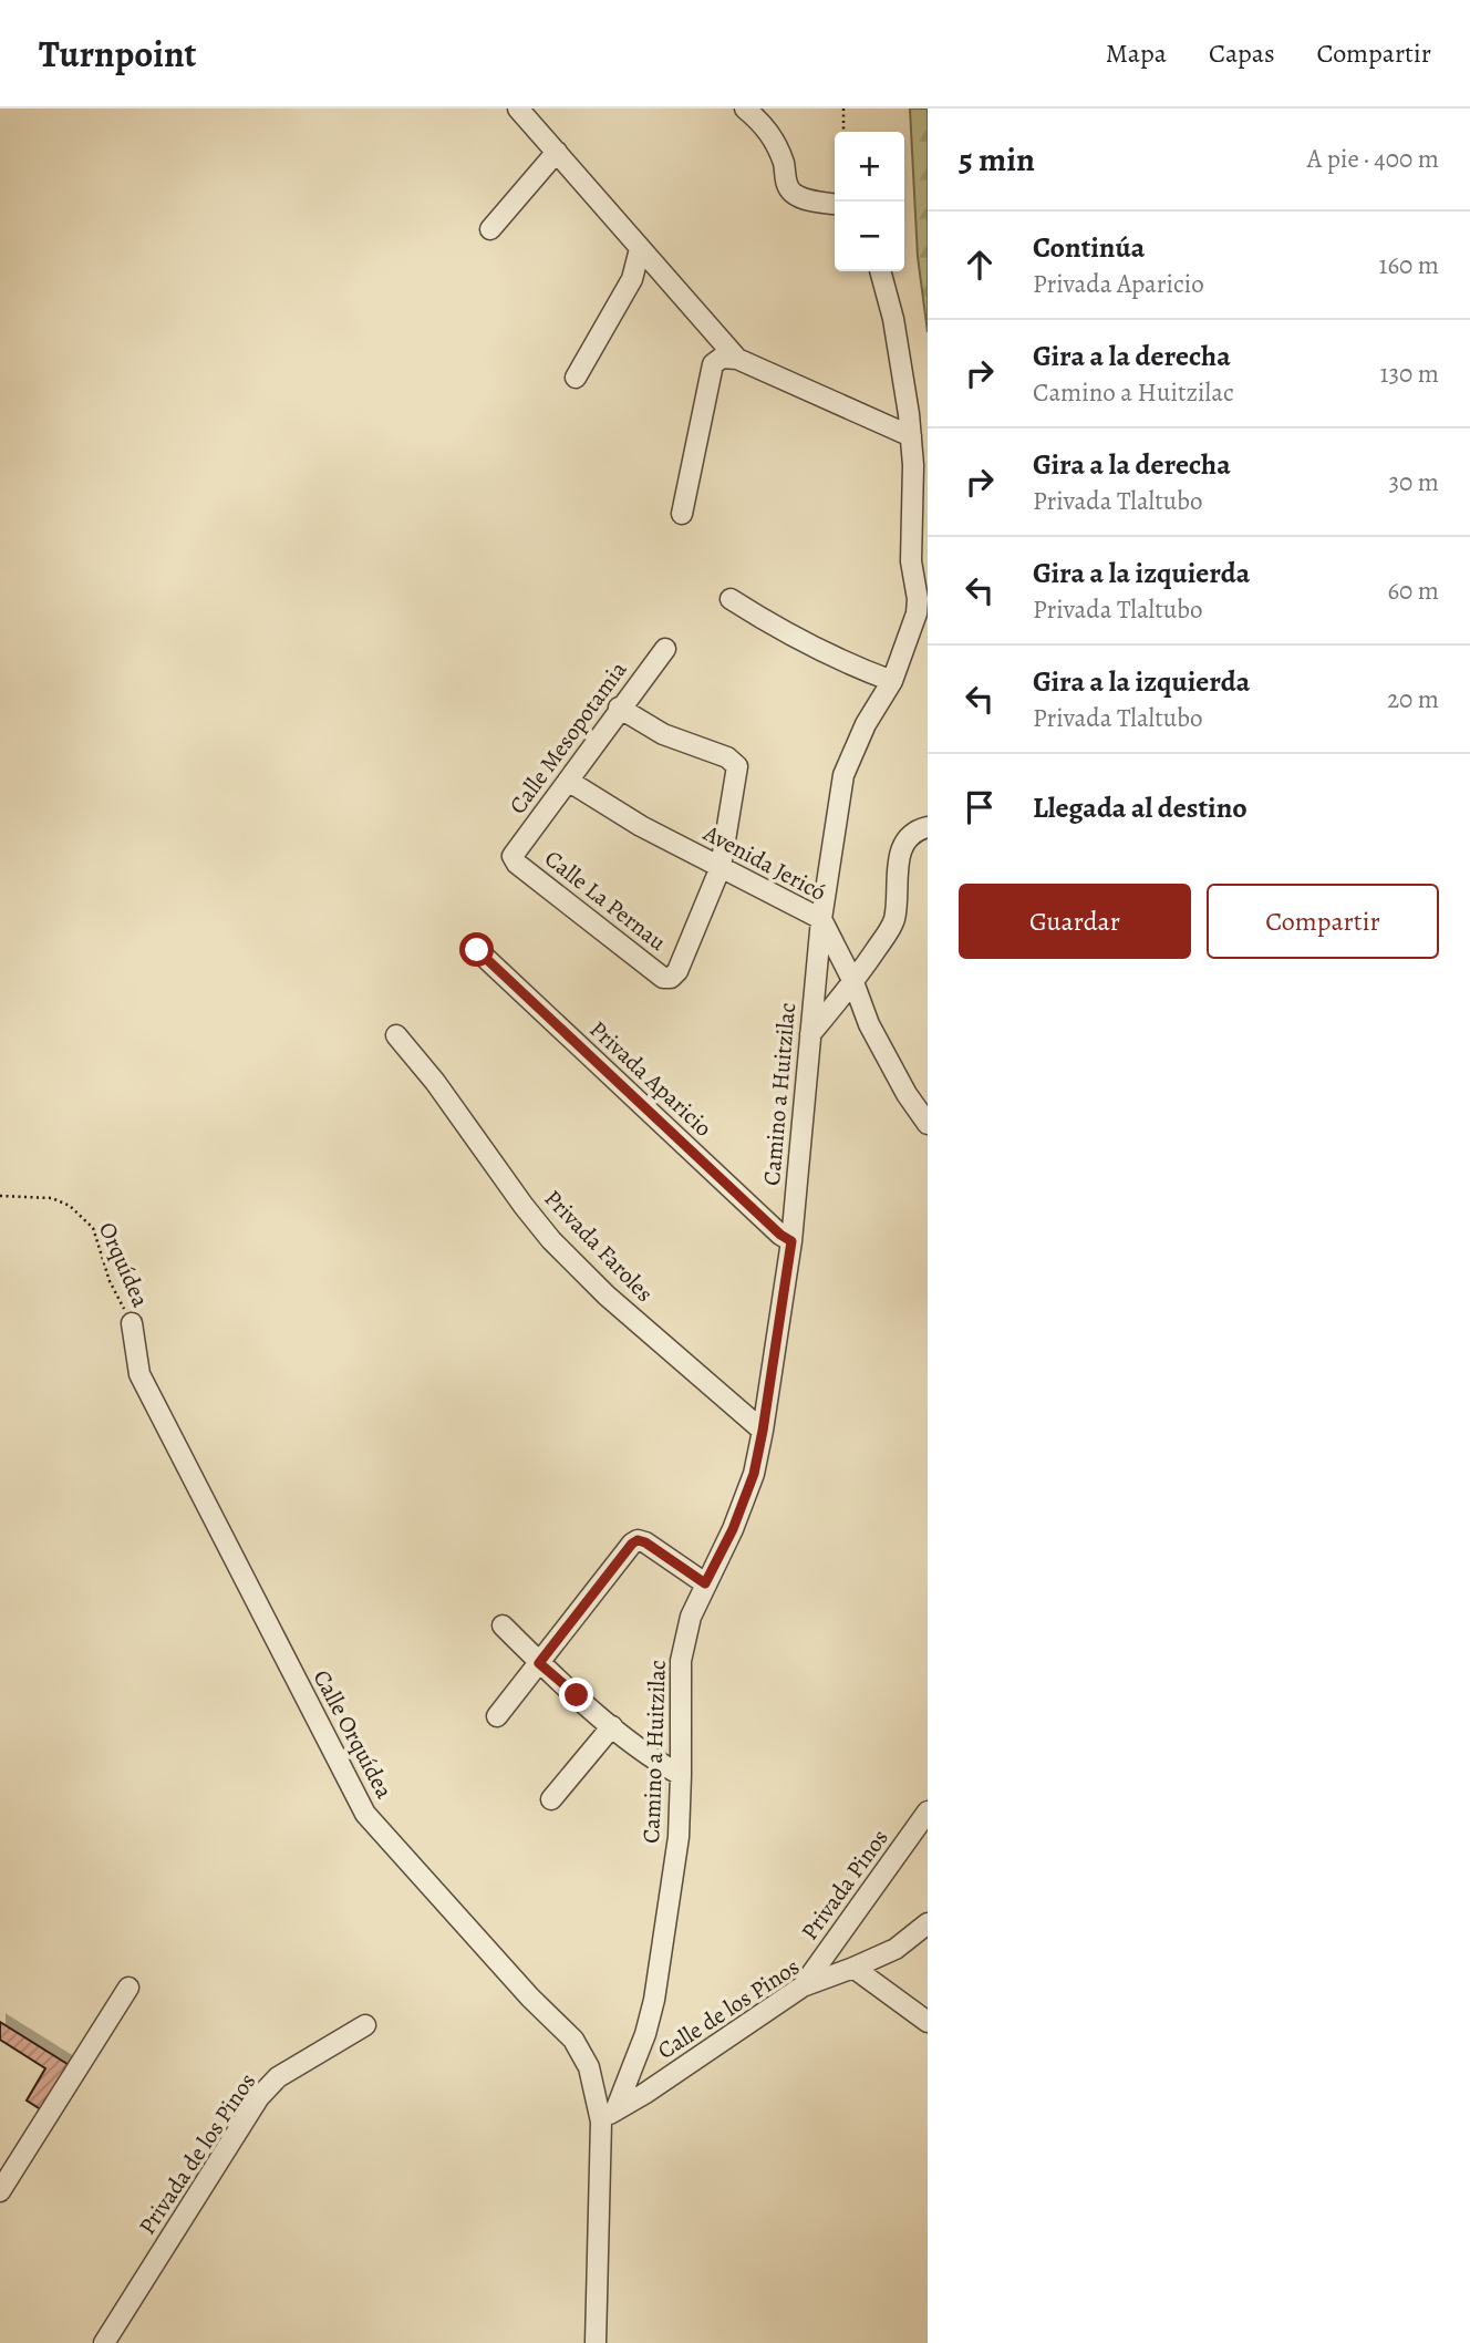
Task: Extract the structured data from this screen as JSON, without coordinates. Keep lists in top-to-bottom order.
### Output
{
  "streets": {
    "street": [
      "Calle Mesopotamia",
      "Avenida Jericó",
      "Calle La Pernau",
      "Privada Aparicio",
      "Camino a Huitzilac",
      "Privada Faroles",
      "Calle Orquídea",
      "Privada Pinos",
      "Calle de los Pinos",
      "Privada de los Pinos"
    ],
    "path": ["Orquídea"]
  },
  "crossings": [
    ["Calle Mesopotamia", "Avenida Jericó"],
    ["Calle Mesopotamia", "Calle La Pernau"],
    ["Avenida Jericó", "Calle La Pernau"],
    ["Avenida Jericó", "Camino a Huitzilac"],
    ["Privada Aparicio", "Camino a Huitzilac"],
    ["Camino a Huitzilac", "Privada Faroles"],
    ["Camino a Huitzilac", "Calle Orquídea"],
    ["Camino a Huitzilac", "Calle de los Pinos"],
    ["Orquídea", "Calle Orquídea"],
    ["Calle Orquídea", "Calle de los Pinos"],
    ["Privada Pinos", "Calle de los Pinos"]
  ],
  "page": {
    "header": "Turnpoint",
    "nav": ["Mapa", "Capas", "Compartir"],
    "heading": ["5 min", "A pie · 400 m"],
    "map_buttons": ["+", "−"],
    "list": [
      ["Continúa", "Privada Aparicio", "160 m"],
      ["Gira a la derecha", "Camino a Huitzilac", "130 m"],
      ["Gira a la derecha", "Privada Tlaltubo", "30 m"],
      ["Gira a la izquierda", "Privada Tlaltubo", "60 m"],
      ["Gira a la izquierda", "Privada Tlaltubo", "20 m"],
      "Llegada al destino"
    ],
    "buttons": ["Guardar", "Compartir"]
  }
}
